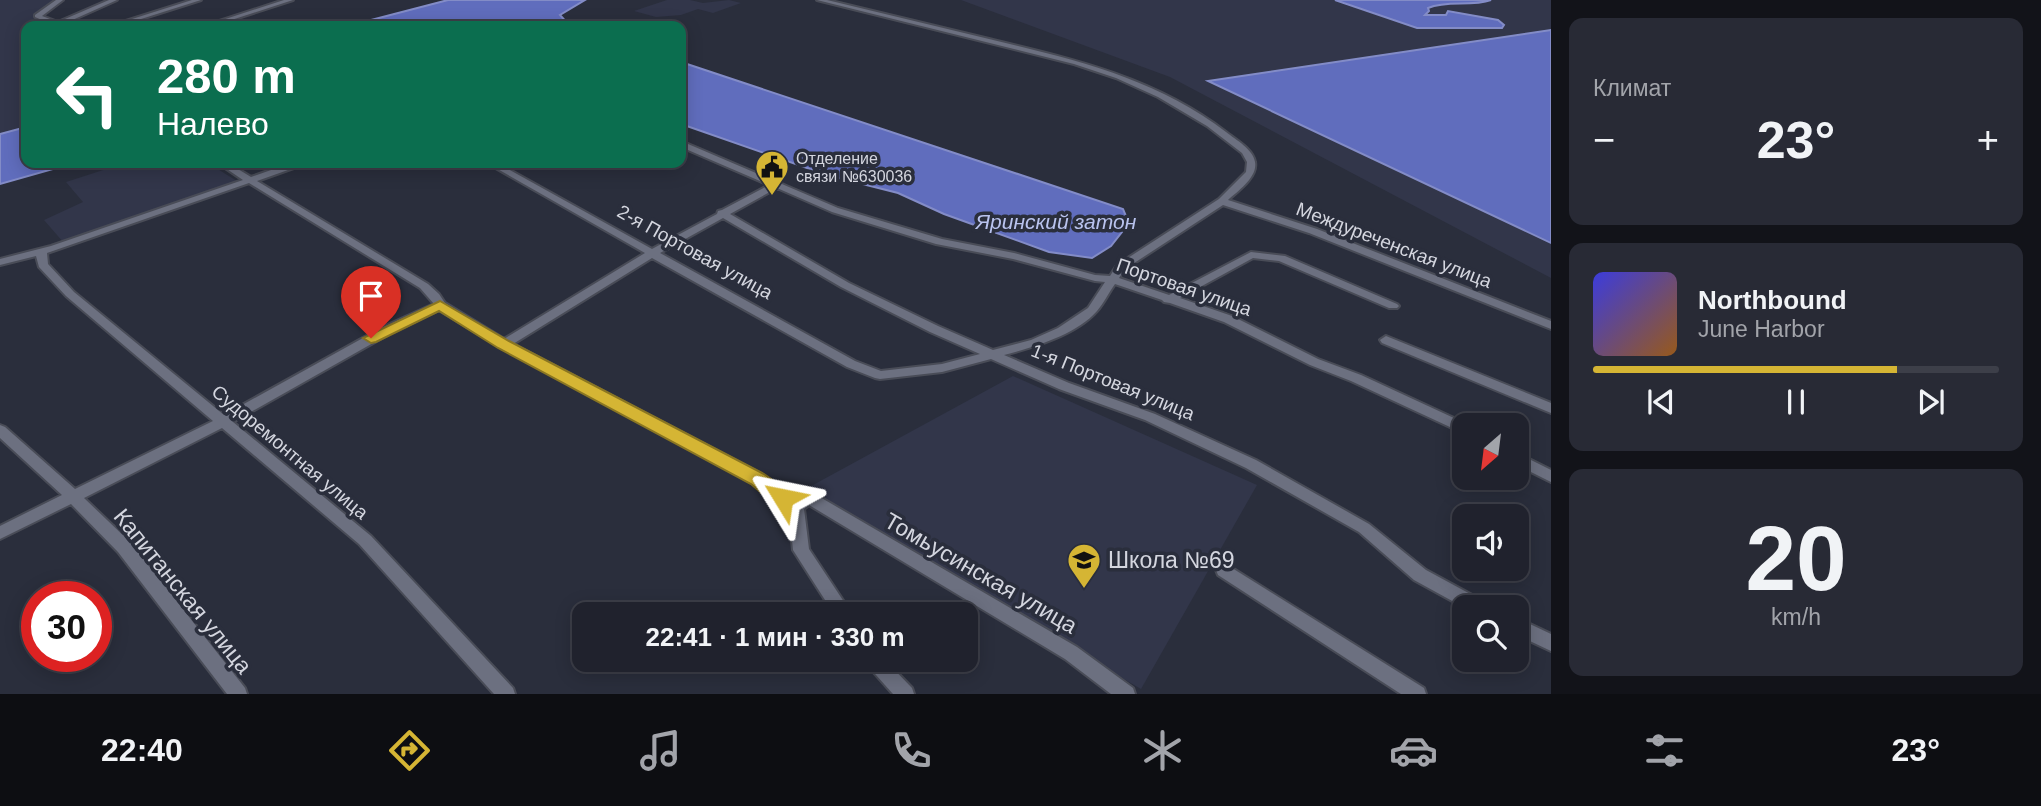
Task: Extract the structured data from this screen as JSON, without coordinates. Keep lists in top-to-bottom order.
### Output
{
  "streets": {
    "street": [
      "Междуреченская улица",
      "2-я Портовая улица",
      "Портовая улица",
      "1-я Портовая улица",
      "Судоремонтная улица",
      "Томьусинская улица",
      "Капитанская улица"
    ]
  },
  "water": ["Яринский затон"],
  "places": {
    "public building": ["Отделение связи №630036"],
    "school or university": ["Школа №69"]
  },
  "north": "bottom left",
  "page": {
    "tile": [
      "Климат",
      ["20", "km/h"]
    ],
    "turn": ["280 m", "Налево"],
    "heat": ["−", "23°", "+"],
    "song": ["Northbound", "June Harbor"],
    "limit": "30",
    "trip": "22:41 · 1 мин · 330 m",
    "tabs": ["22:40", "23°"]
  }
}
